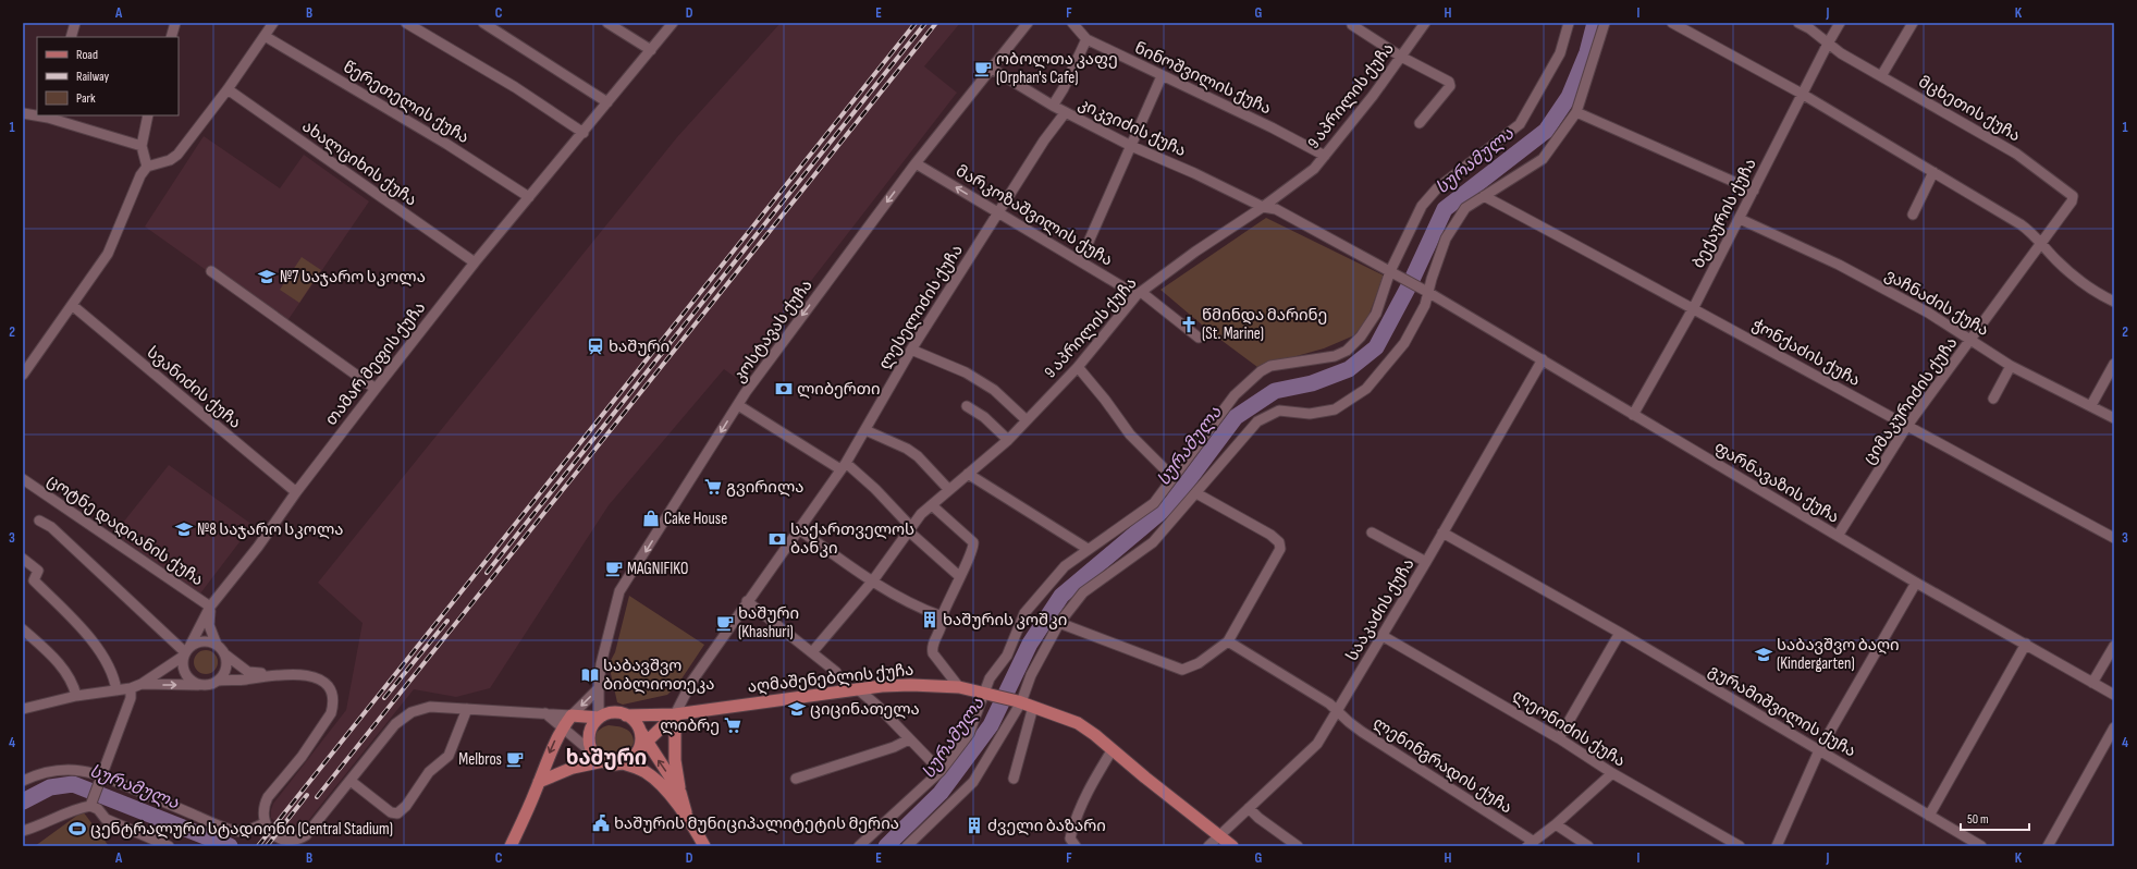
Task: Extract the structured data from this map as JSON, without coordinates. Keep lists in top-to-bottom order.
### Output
{
  "streets": {
    "main road": ["აღმაშენებლის ქუჩა"],
    "street": [
      "ნინოშვილის ქუჩა",
      "9 აპრილის ქუჩა",
      "წერეთელის ქუჩა",
      "მცხეთის ქუჩა",
      "კიკვიძის ქუჩა",
      "ახალციხის ქუჩა",
      "ბექაურის ქუჩა",
      "მარკოზაშვილის ქუჩა",
      "ვაჩნაძის ქუჩა",
      "ლესელიძის ქუჩა",
      "კოსტავას ქუჩა",
      "ჭონქაძის ქუჩა",
      "თამარ მეფის ქუჩა",
      "სვანიძის ქუჩა",
      "ციმაკურიძის ქუჩა",
      "ფარნავაზის ქუჩა",
      "ცოტნე დადიანის ქუჩა",
      "სააკაძის ქუჩა",
      "გურამიშვილის ქუჩა",
      "ლეონიძის ქუჩა",
      "ლენინგრადის ქუჩა"
    ]
  },
  "crossings": [
    ["ნინოშვილის ქუჩა", "9 აპრილის ქუჩა"],
    ["9 აპრილის ქუჩა", "კიკვიძის ქუჩა"],
    ["9 აპრილის ქუჩა", "მარკოზაშვილის ქუჩა"],
    ["წერეთელის ქუჩა", "თამარ მეფის ქუჩა"],
    ["მცხეთის ქუჩა", "ბექაურის ქუჩა"],
    ["მცხეთის ქუჩა", "ციმაკურიძის ქუჩა"],
    ["კიკვიძის ქუჩა", "ლესელიძის ქუჩა"],
    ["კიკვიძის ქუჩა", "კოსტავას ქუჩა"],
    ["ახალციხის ქუჩა", "თამარ მეფის ქუჩა"],
    ["ბექაურის ქუჩა", "ვაჩნაძის ქუჩა"],
    ["ბექაურის ქუჩა", "ჭონქაძის ქუჩა"],
    ["ბექაურის ქუჩა", "ფარნავაზის ქუჩა"],
    ["მარკოზაშვილის ქუჩა", "ლესელიძის ქუჩა"],
    ["მარკოზაშვილის ქუჩა", "კოსტავას ქუჩა"],
    ["ვაჩნაძის ქუჩა", "ციმაკურიძის ქუჩა"],
    ["ლესელიძის ქუჩა", "აღმაშენებლის ქუჩა"],
    ["კოსტავას ქუჩა", "აღმაშენებლის ქუჩა"],
    ["ჭონქაძის ქუჩა", "ციმაკურიძის ქუჩა"],
    ["თამარ მეფის ქუჩა", "სვანიძის ქუჩა"],
    ["თამარ მეფის ქუჩა", "ცოტნე დადიანის ქუჩა"],
    ["ციმაკურიძის ქუჩა", "ფარნავაზის ქუჩა"],
    ["ფარნავაზის ქუჩა", "სააკაძის ქუჩა"],
    ["სააკაძის ქუჩა", "გურამიშვილის ქუჩა"],
    ["სააკაძის ქუჩა", "ლეონიძის ქუჩა"],
    ["სააკაძის ქუჩა", "ლენინგრადის ქუჩა"]
  ],
  "one_way": ["კოსტავას ქუჩა"],
  "districts": ["ხაშური"],
  "water": ["სურამულა"],
  "places": {
    "cafe": [
      "ობოლთა კაფე (Orphan's Cafe)",
      "MAGNIFIKO",
      "ხაშური (Khashuri)",
      "Melbros"
    ],
    "school or university": [
      "№7 საჯარო სკოლა",
      "№8 საჯარო სკოლა",
      "საბავშვო ბაღი (Kindergarten)",
      "ციცინათელა"
    ],
    "church": ["წმინდა მარინე (St. Marine)"],
    "station": ["ხაშური"],
    "bank": ["ლიბერთი", "საქართველოს ბანკი"],
    "supermarket": ["გვირილა", "ლიბრე"],
    "shop": ["Cake House"],
    "building": ["ხაშურის კოშკი", "ძველი ბაზარი"],
    "library": ["საბავშვო ბიბლიოთეკა"],
    "public building": ["ხაშურის მუნიციპალიტეტის მერია"],
    "sports": ["ცენტრალური სტადიონი (Central Stadium)"]
  },
  "legend": ["Road", "Railway", "Park"],
  "scale_bar": "50 m",
  "grid": {
    "columns": [
      "A",
      "B",
      "C",
      "D",
      "E",
      "F",
      "G",
      "H",
      "I",
      "J",
      "K"
    ],
    "rows": [
      "1",
      "2",
      "3",
      "4"
    ]
  }
}
